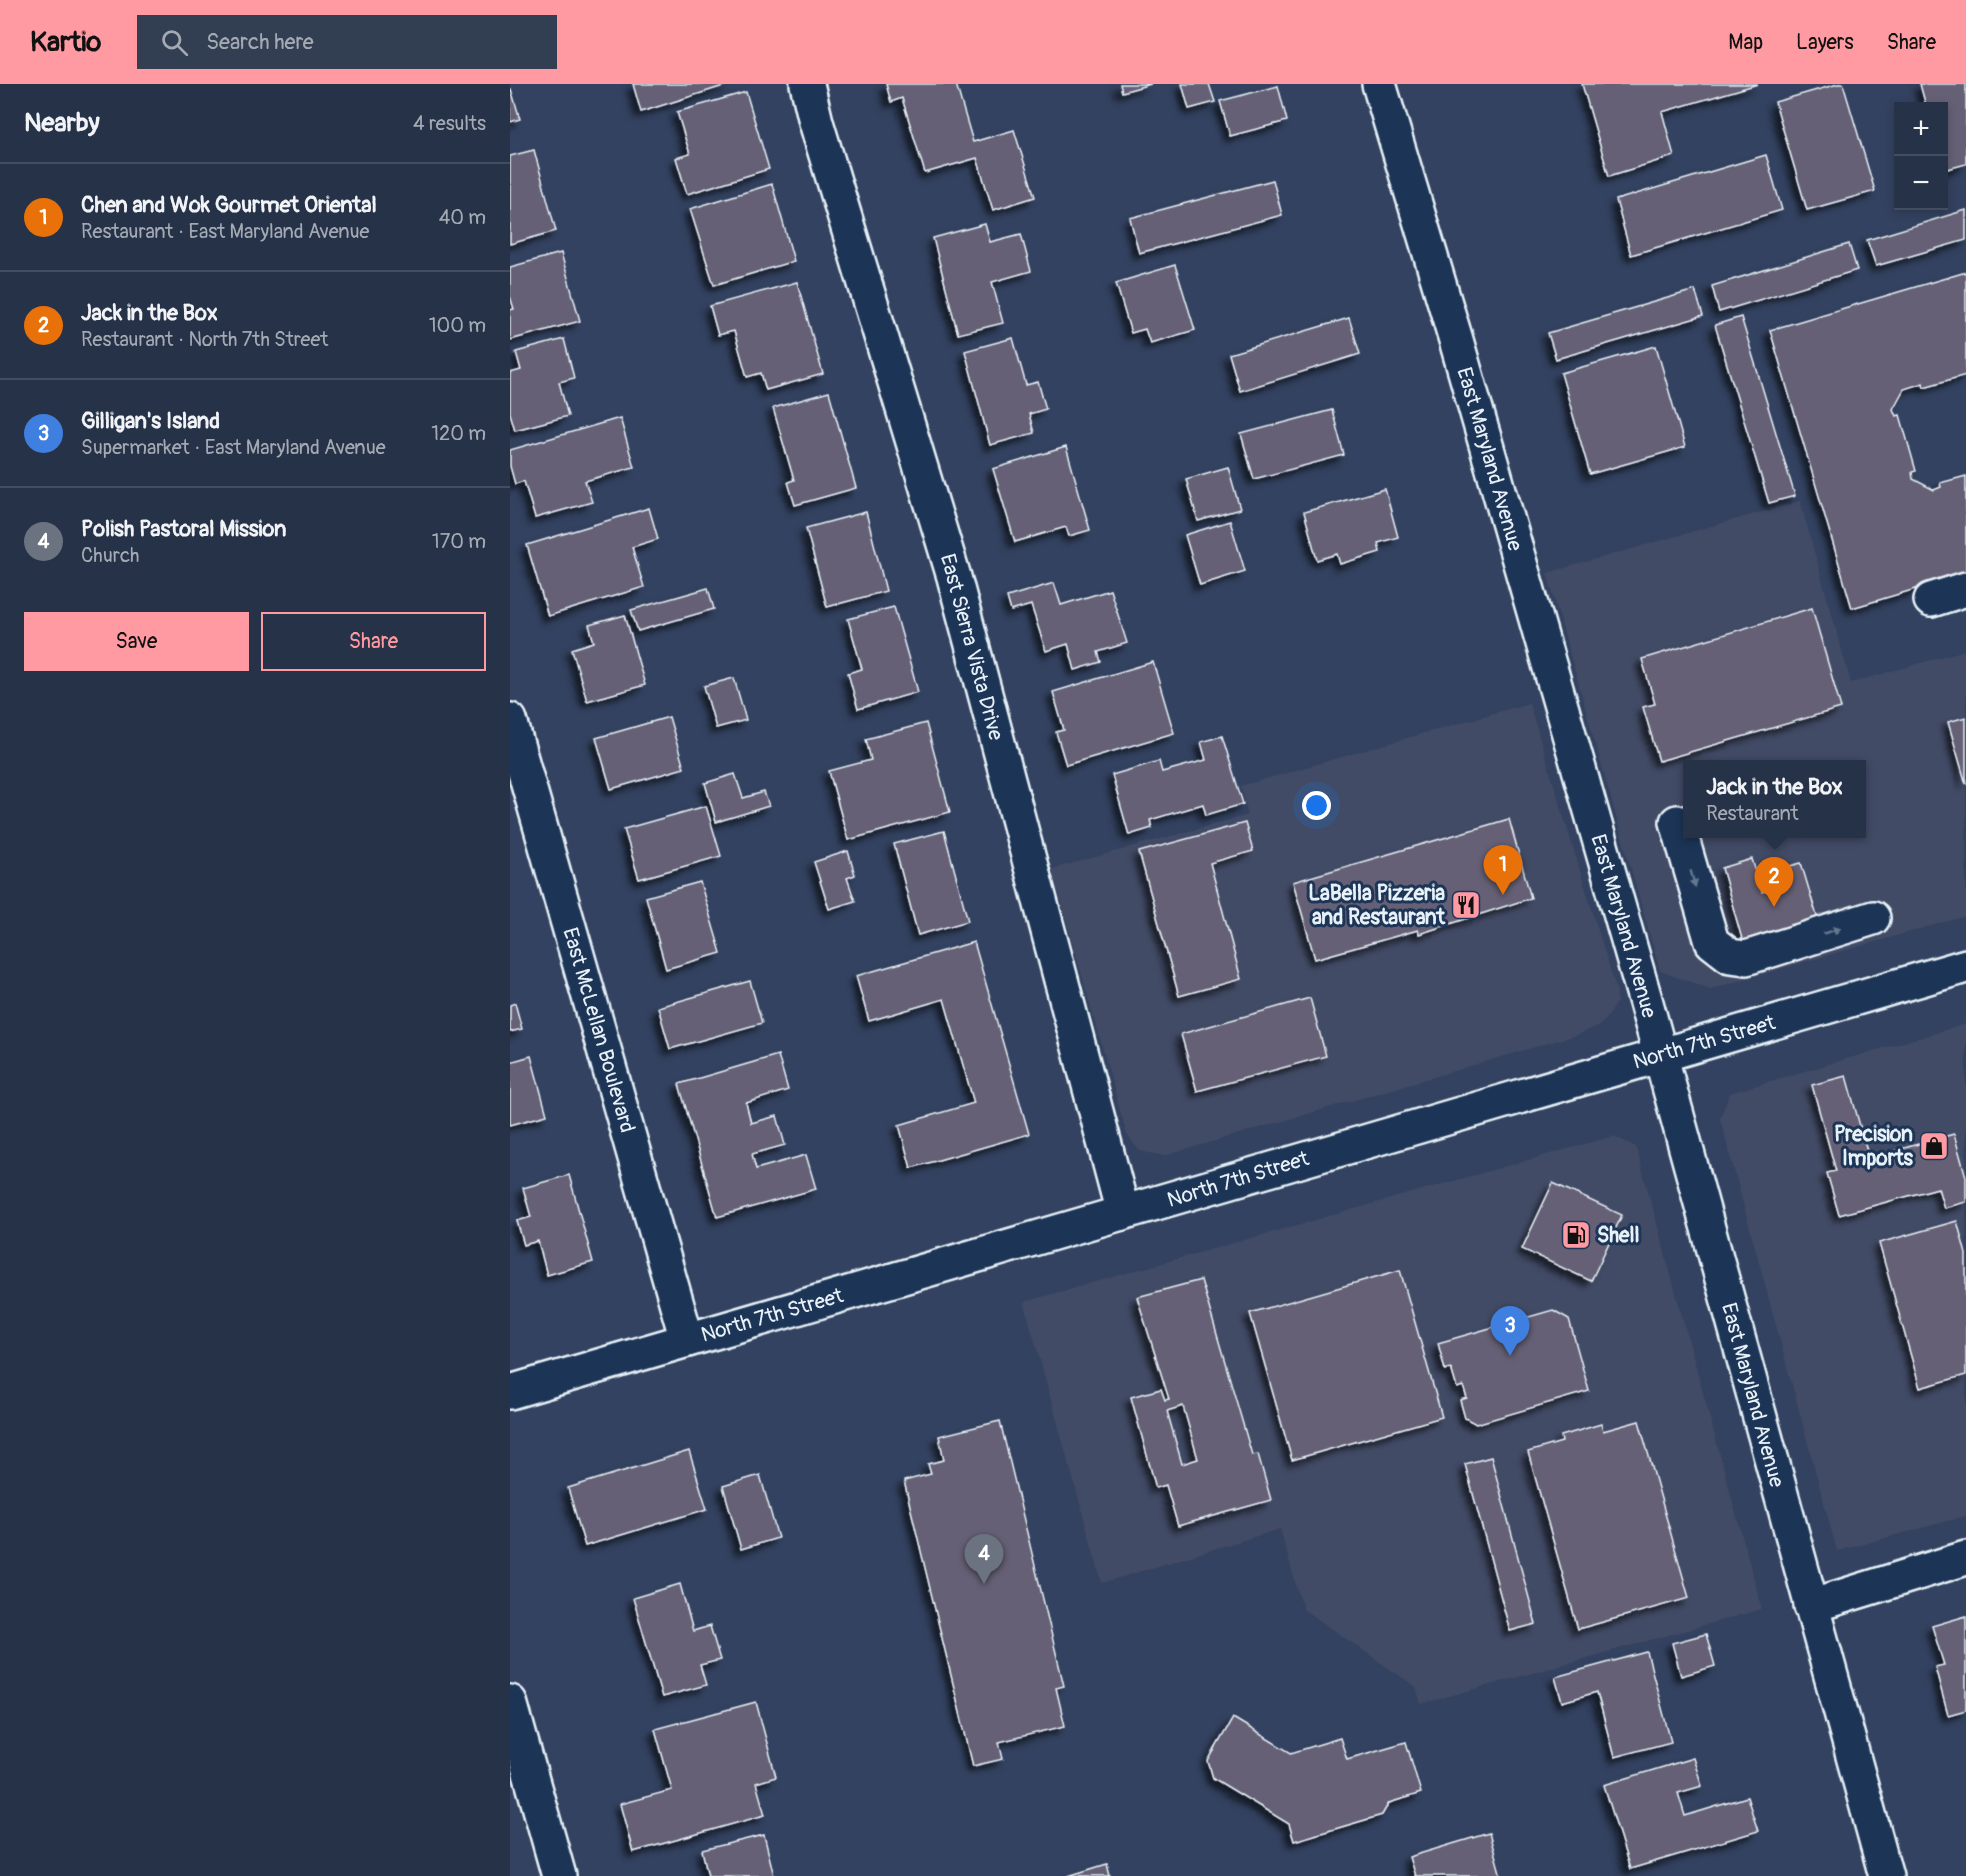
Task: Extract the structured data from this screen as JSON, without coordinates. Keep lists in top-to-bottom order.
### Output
{
  "streets": {
    "street": [
      "East Maryland Avenue",
      "East Sierra Vista Drive",
      "East McLellan Boulevard",
      "North 7th Street"
    ]
  },
  "crossings": [
    ["East Maryland Avenue", "North 7th Street"],
    ["East Sierra Vista Drive", "North 7th Street"],
    ["East McLellan Boulevard", "North 7th Street"]
  ],
  "places": {
    "restaurant": ["LaBella Pizzeria and Restaurant"],
    "shop": ["Precision Imports"],
    "fuel station": ["Shell"]
  },
  "page": {
    "header": "Kartio",
    "search": "Search here",
    "nav": ["Map", "Layers", "Share"],
    "heading": ["Nearby", "4 results"],
    "map_buttons": ["+", "−"],
    "list": [
      {
        "mark": "1",
        "name": "Chen and Wok Gourmet Oriental",
        "note": "Restaurant · East Maryland Avenue",
        "value": "40 m"
      },
      {
        "mark": "2",
        "name": "Jack in the Box",
        "note": "Restaurant · North 7th Street",
        "value": "100 m"
      },
      {
        "mark": "3",
        "name": "Gilligan's Island",
        "note": "Supermarket · East Maryland Avenue",
        "value": "120 m"
      },
      {
        "mark": "4",
        "name": "Polish Pastoral Mission",
        "note": "Church",
        "value": "170 m"
      }
    ],
    "buttons": ["Save", "Share"],
    "popup": ["Jack in the Box", "Restaurant"],
    "pins": [
      "1",
      "2",
      "3",
      "4"
    ]
  }
}
